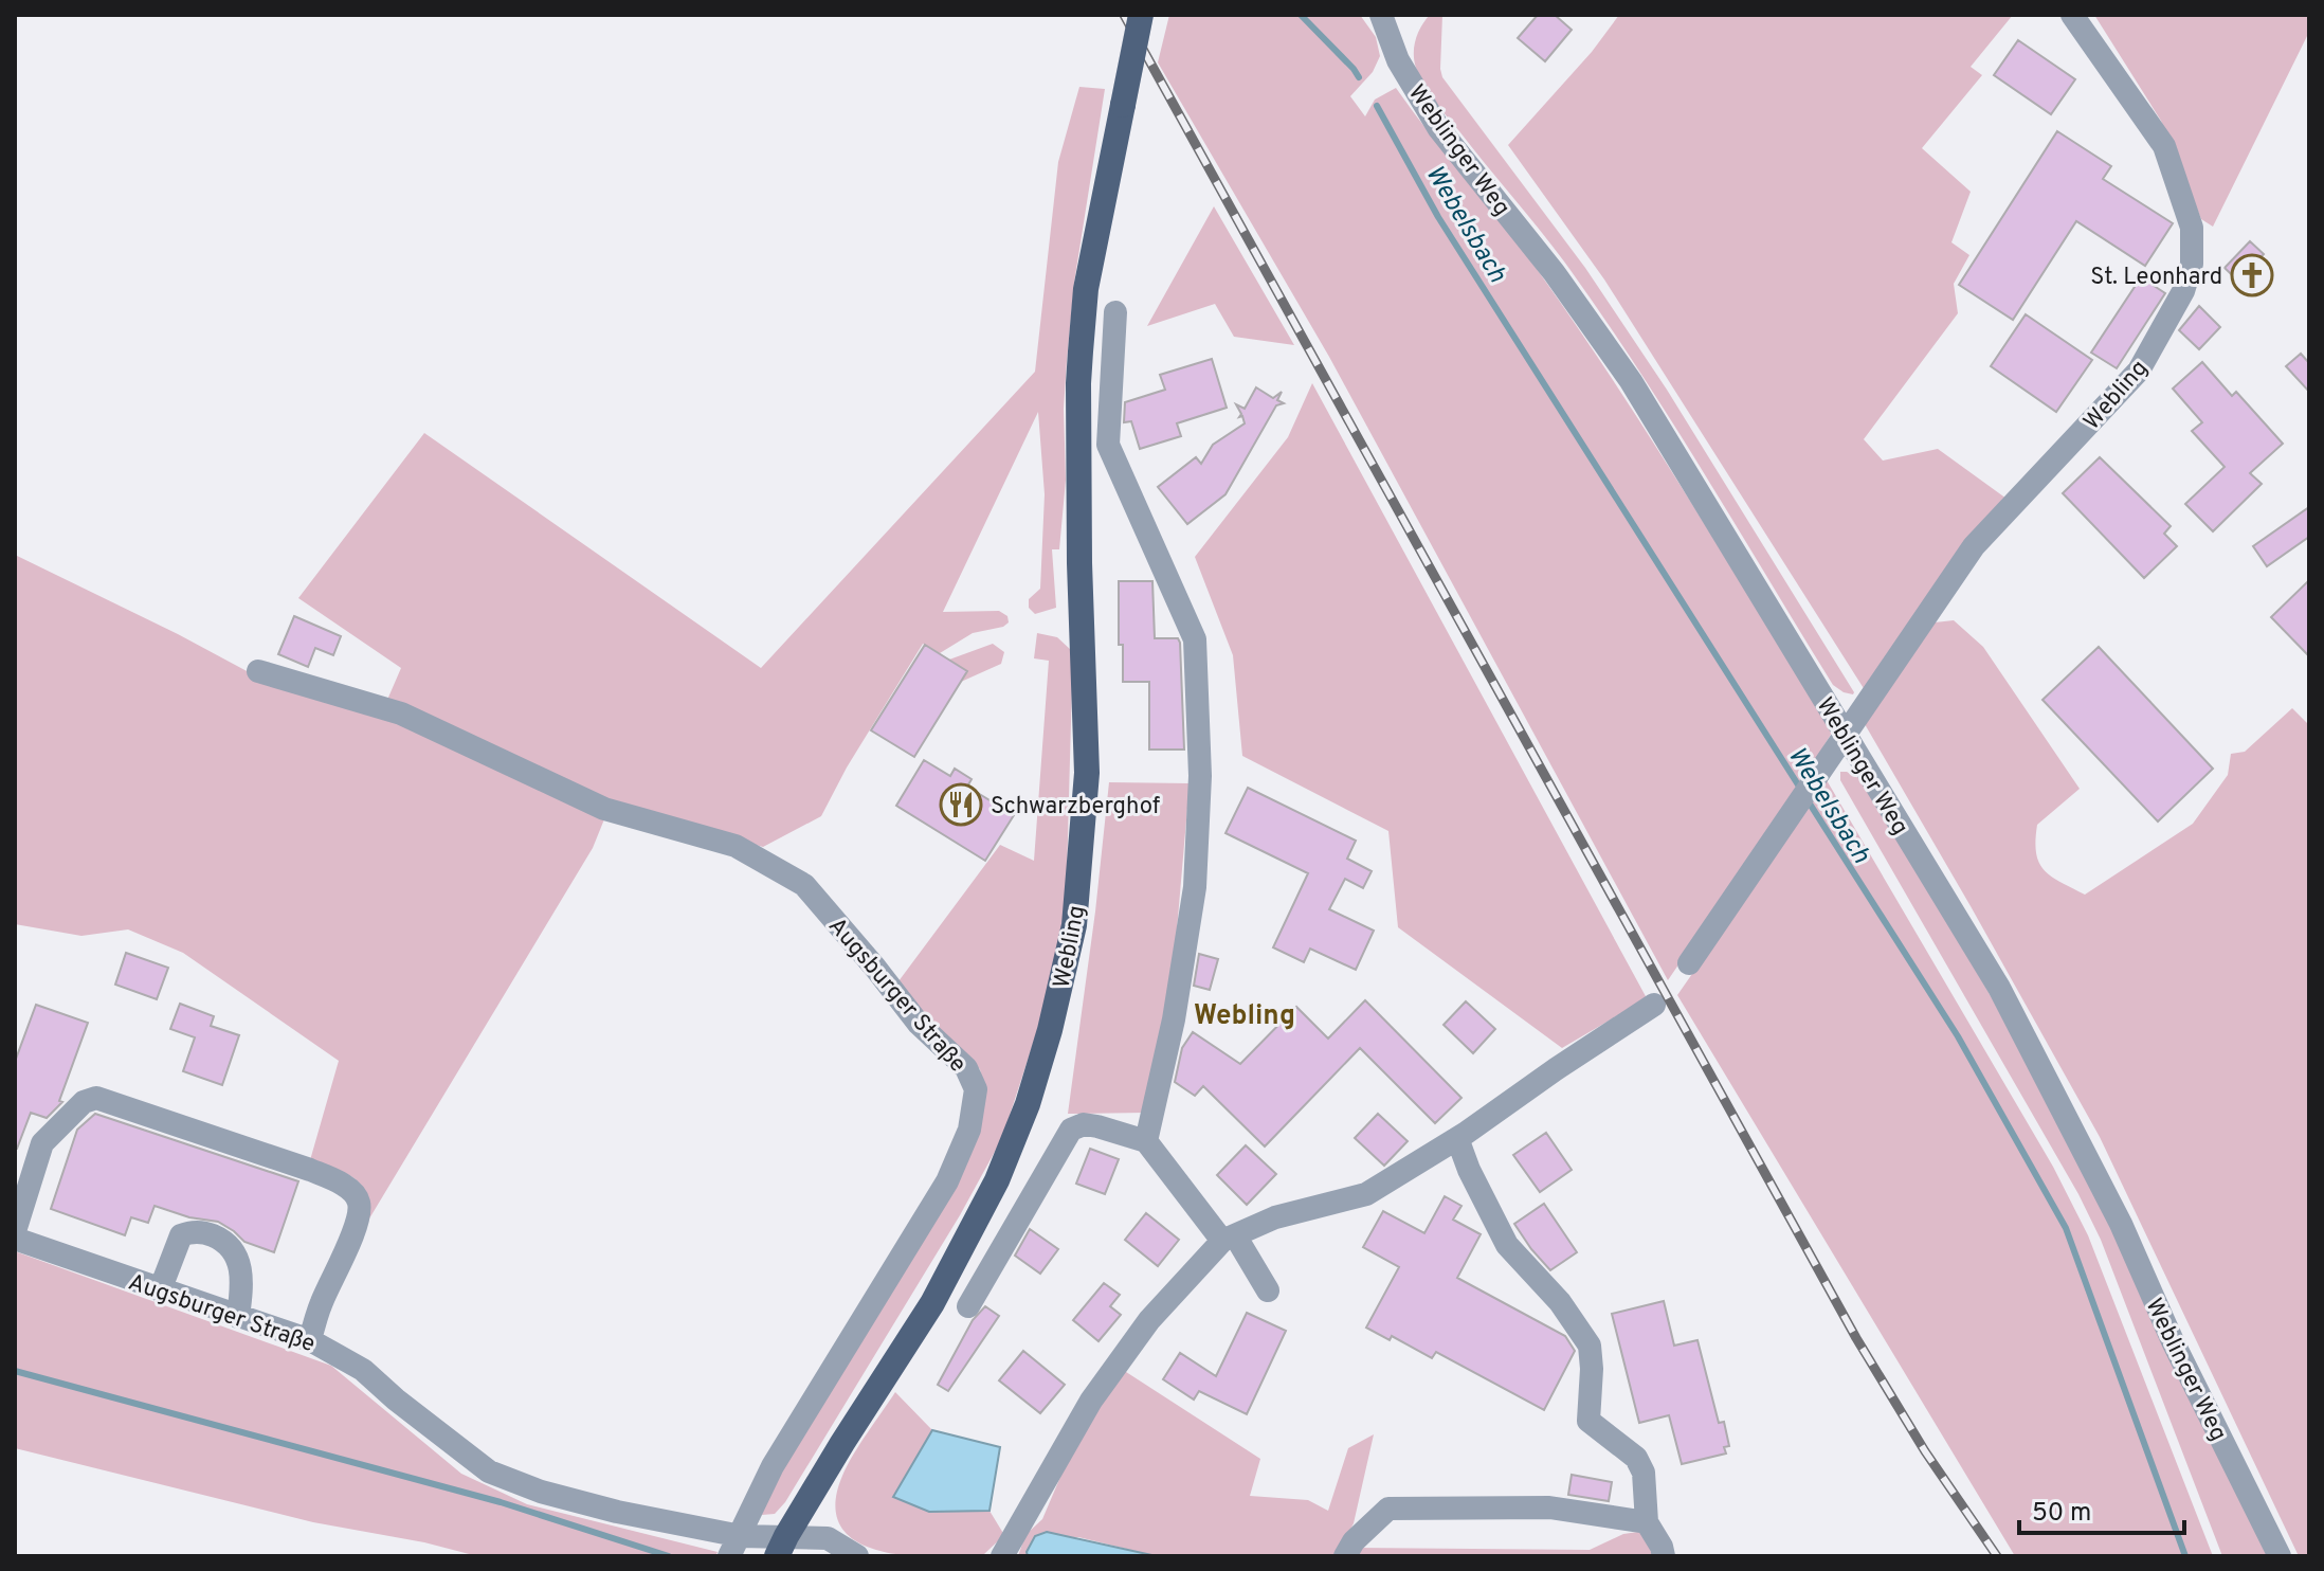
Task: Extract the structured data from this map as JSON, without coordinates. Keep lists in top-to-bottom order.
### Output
{
  "streets": {
    "main road": ["Webling"],
    "street": ["Weblinger Weg", "Augsburger Straße"]
  },
  "crossings": [
    ["Weblinger Weg", "Webling"],
    ["Webling", "Augsburger Straße"]
  ],
  "districts": ["Webling"],
  "water": ["Webelsbach"],
  "places": {
    "church": ["St. Leonhard"],
    "restaurant": ["Schwarzberghof"]
  },
  "scale_bar": "50 m"
}
